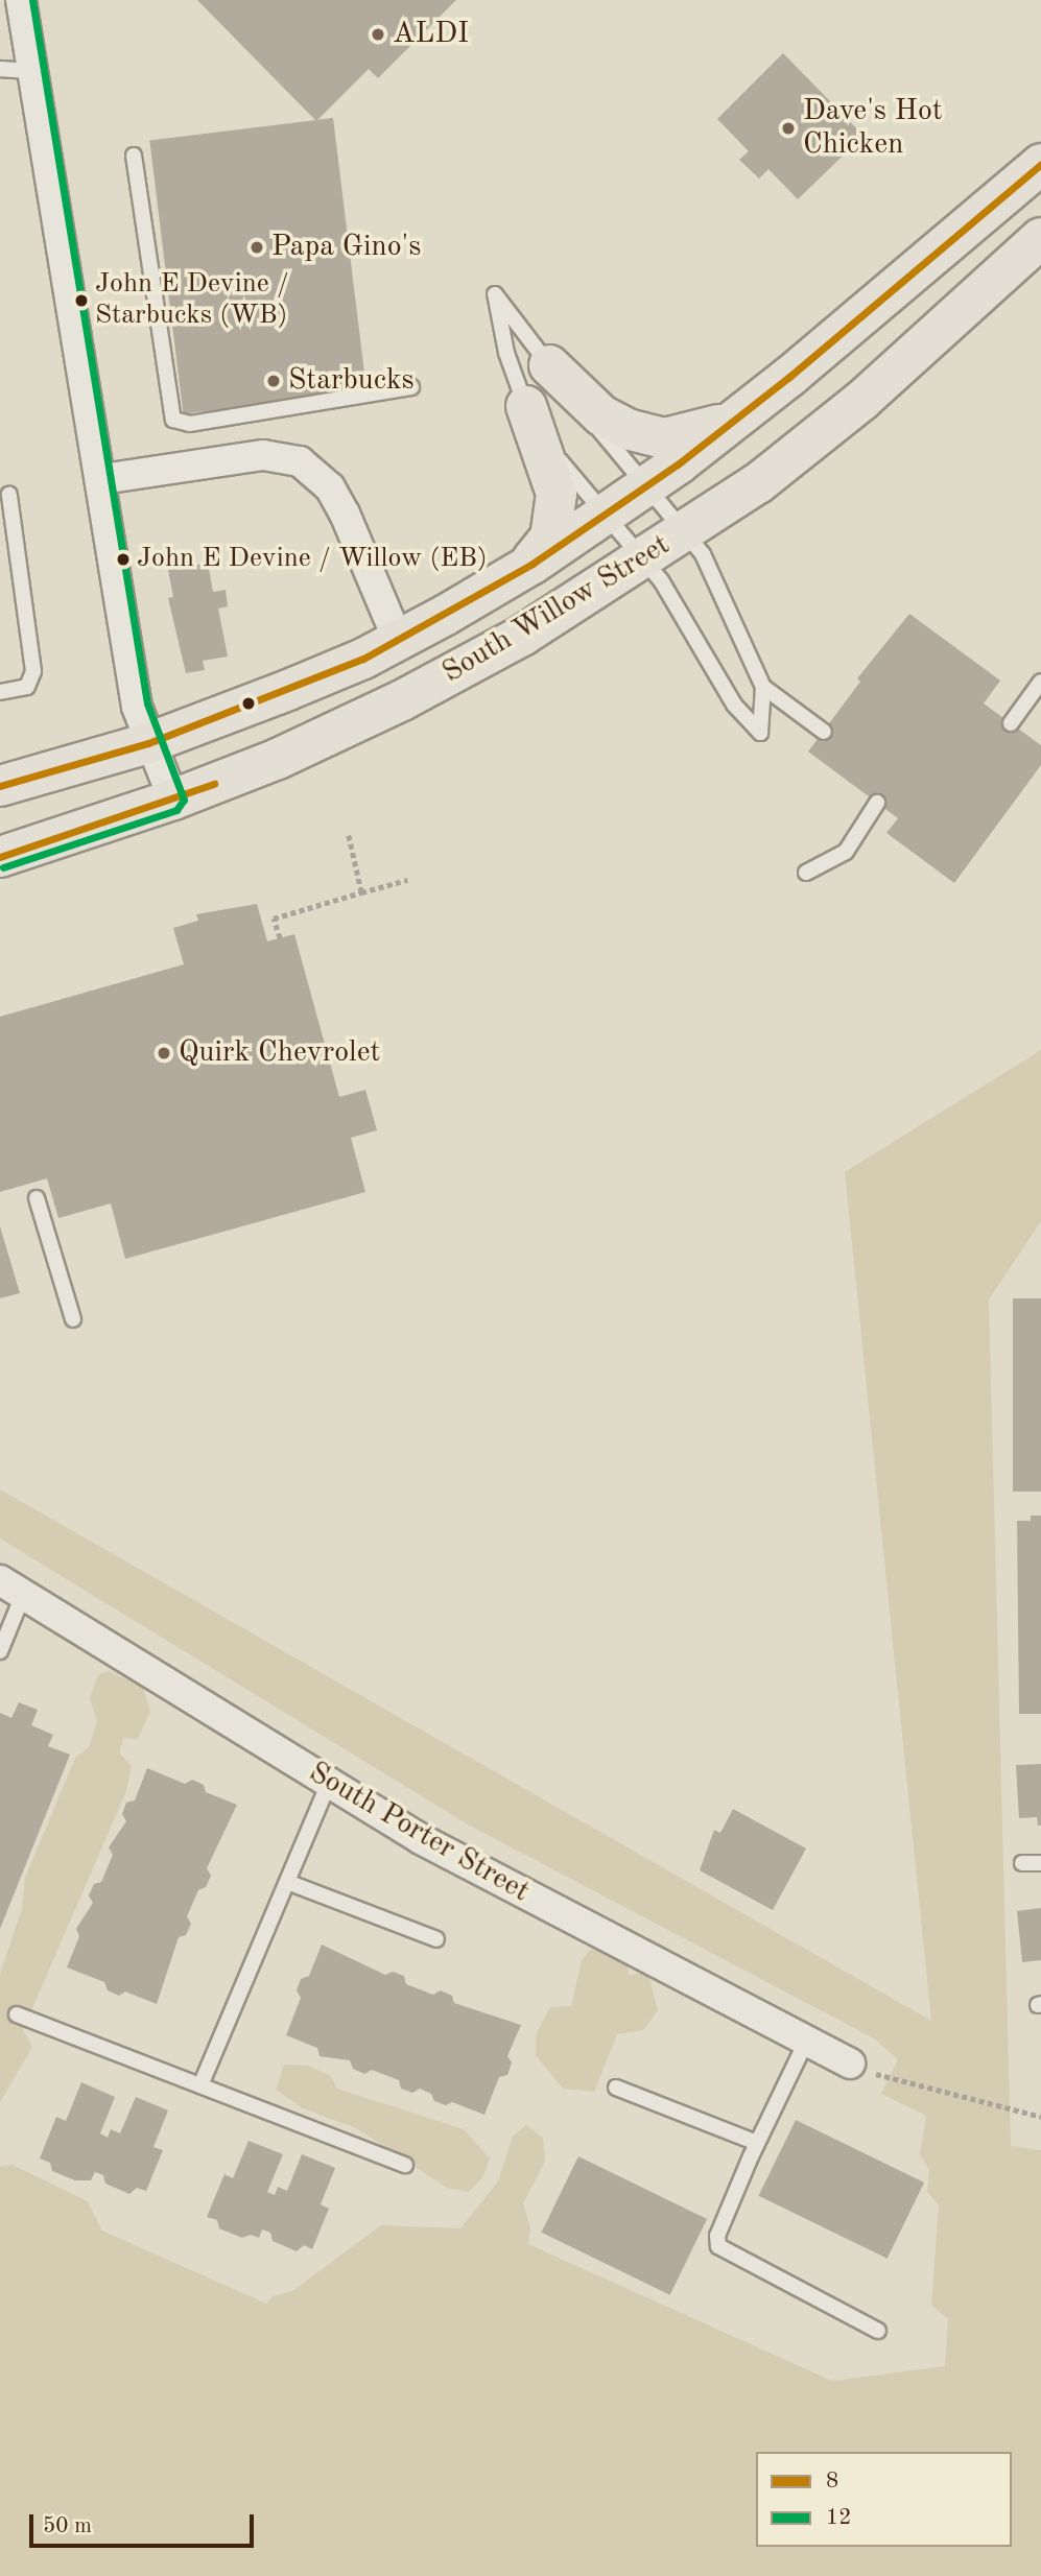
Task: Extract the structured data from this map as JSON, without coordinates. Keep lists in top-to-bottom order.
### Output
{
  "streets": {
    "main road": ["South Willow Street"],
    "street": ["South Porter Street"]
  },
  "places": [
    "ALDI",
    "Dave's Hot Chicken",
    "Papa Gino's",
    "John E Devine / Starbucks (WB)",
    "Starbucks",
    "John E Devine / Willow (EB)",
    "Quirk Chevrolet"
  ],
  "lines": ["transit line 12", "transit line 8"],
  "legend": ["8", "12"],
  "scale_bar": "50 m"
}
